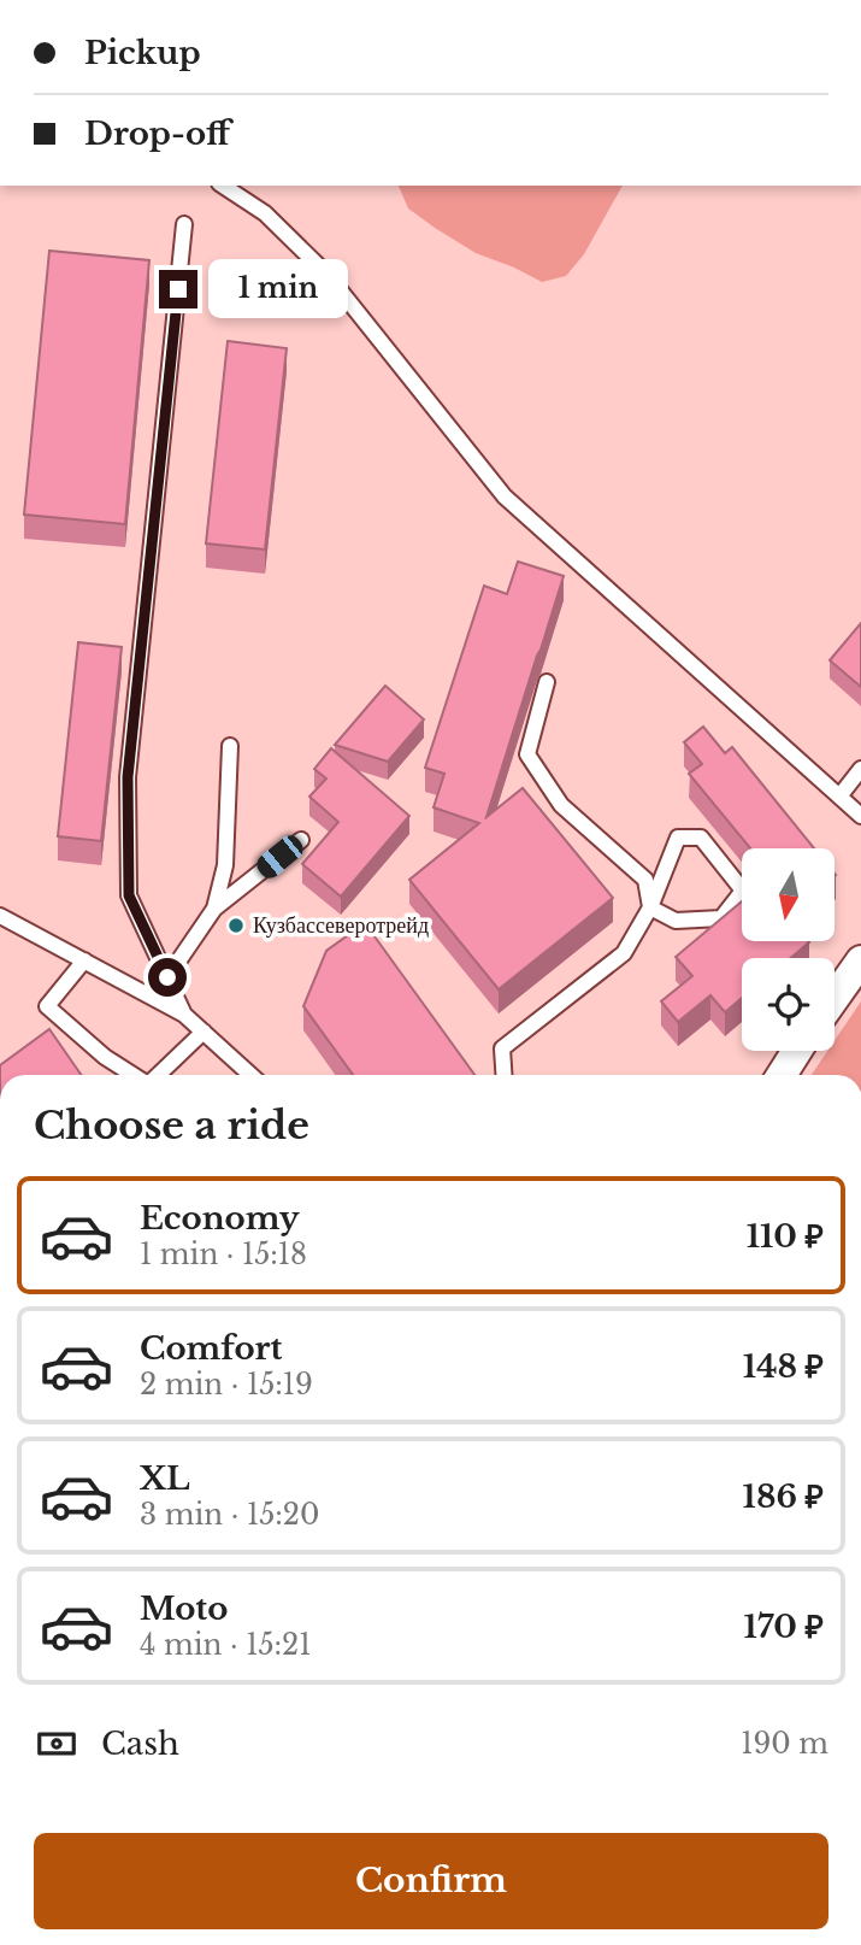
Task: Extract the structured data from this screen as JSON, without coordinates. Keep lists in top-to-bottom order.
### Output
{
  "places": ["Кузбассеверотрейд"],
  "north": "bottom",
  "page": {
    "banner": ["Pickup", "Drop-off"],
    "bubble": "1 min",
    "heading": "Choose a ride",
    "list": [
      {
        "name": "Economy",
        "note": "1 min · 15:18",
        "value": "110 ₽"
      },
      {
        "name": "Comfort",
        "note": "2 min · 15:19",
        "value": "148 ₽"
      },
      {
        "name": "XL",
        "note": "3 min · 15:20",
        "value": "186 ₽"
      },
      {
        "name": "Moto",
        "note": "4 min · 15:21",
        "value": "170 ₽"
      }
    ],
    "pay": ["Cash", "190 m"],
    "buttons": "Confirm"
  }
}
